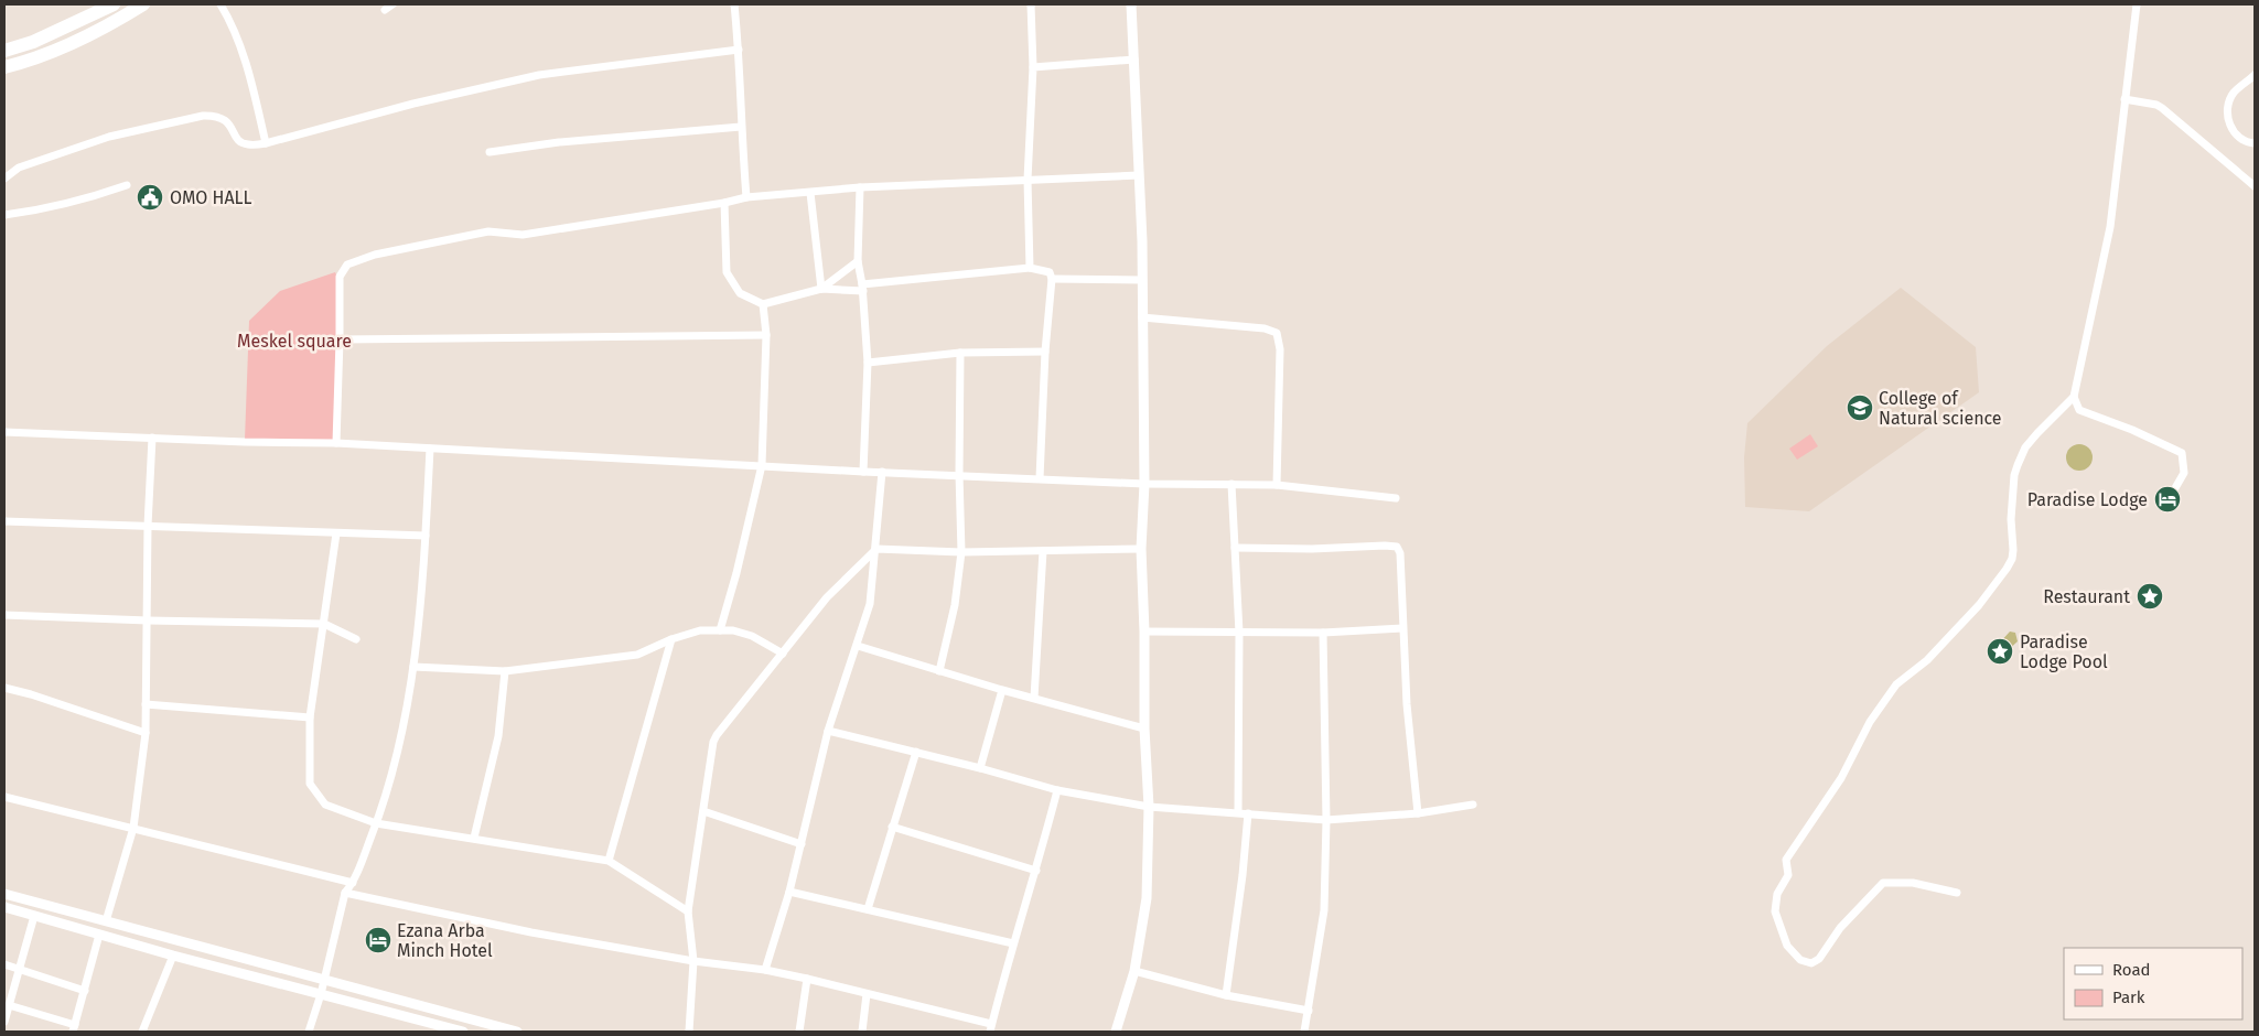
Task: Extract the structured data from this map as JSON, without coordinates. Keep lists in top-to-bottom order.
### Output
{
  "parks": ["Meskel square"],
  "places": {
    "public building": ["OMO HALL"],
    "school or university": ["College of Natural science"],
    "hotel": ["Paradise Lodge", "Ezana Arba Minch Hotel"],
    "place": ["Restaurant", "Paradise Lodge Pool"]
  },
  "legend": ["Road", "Park"]
}
